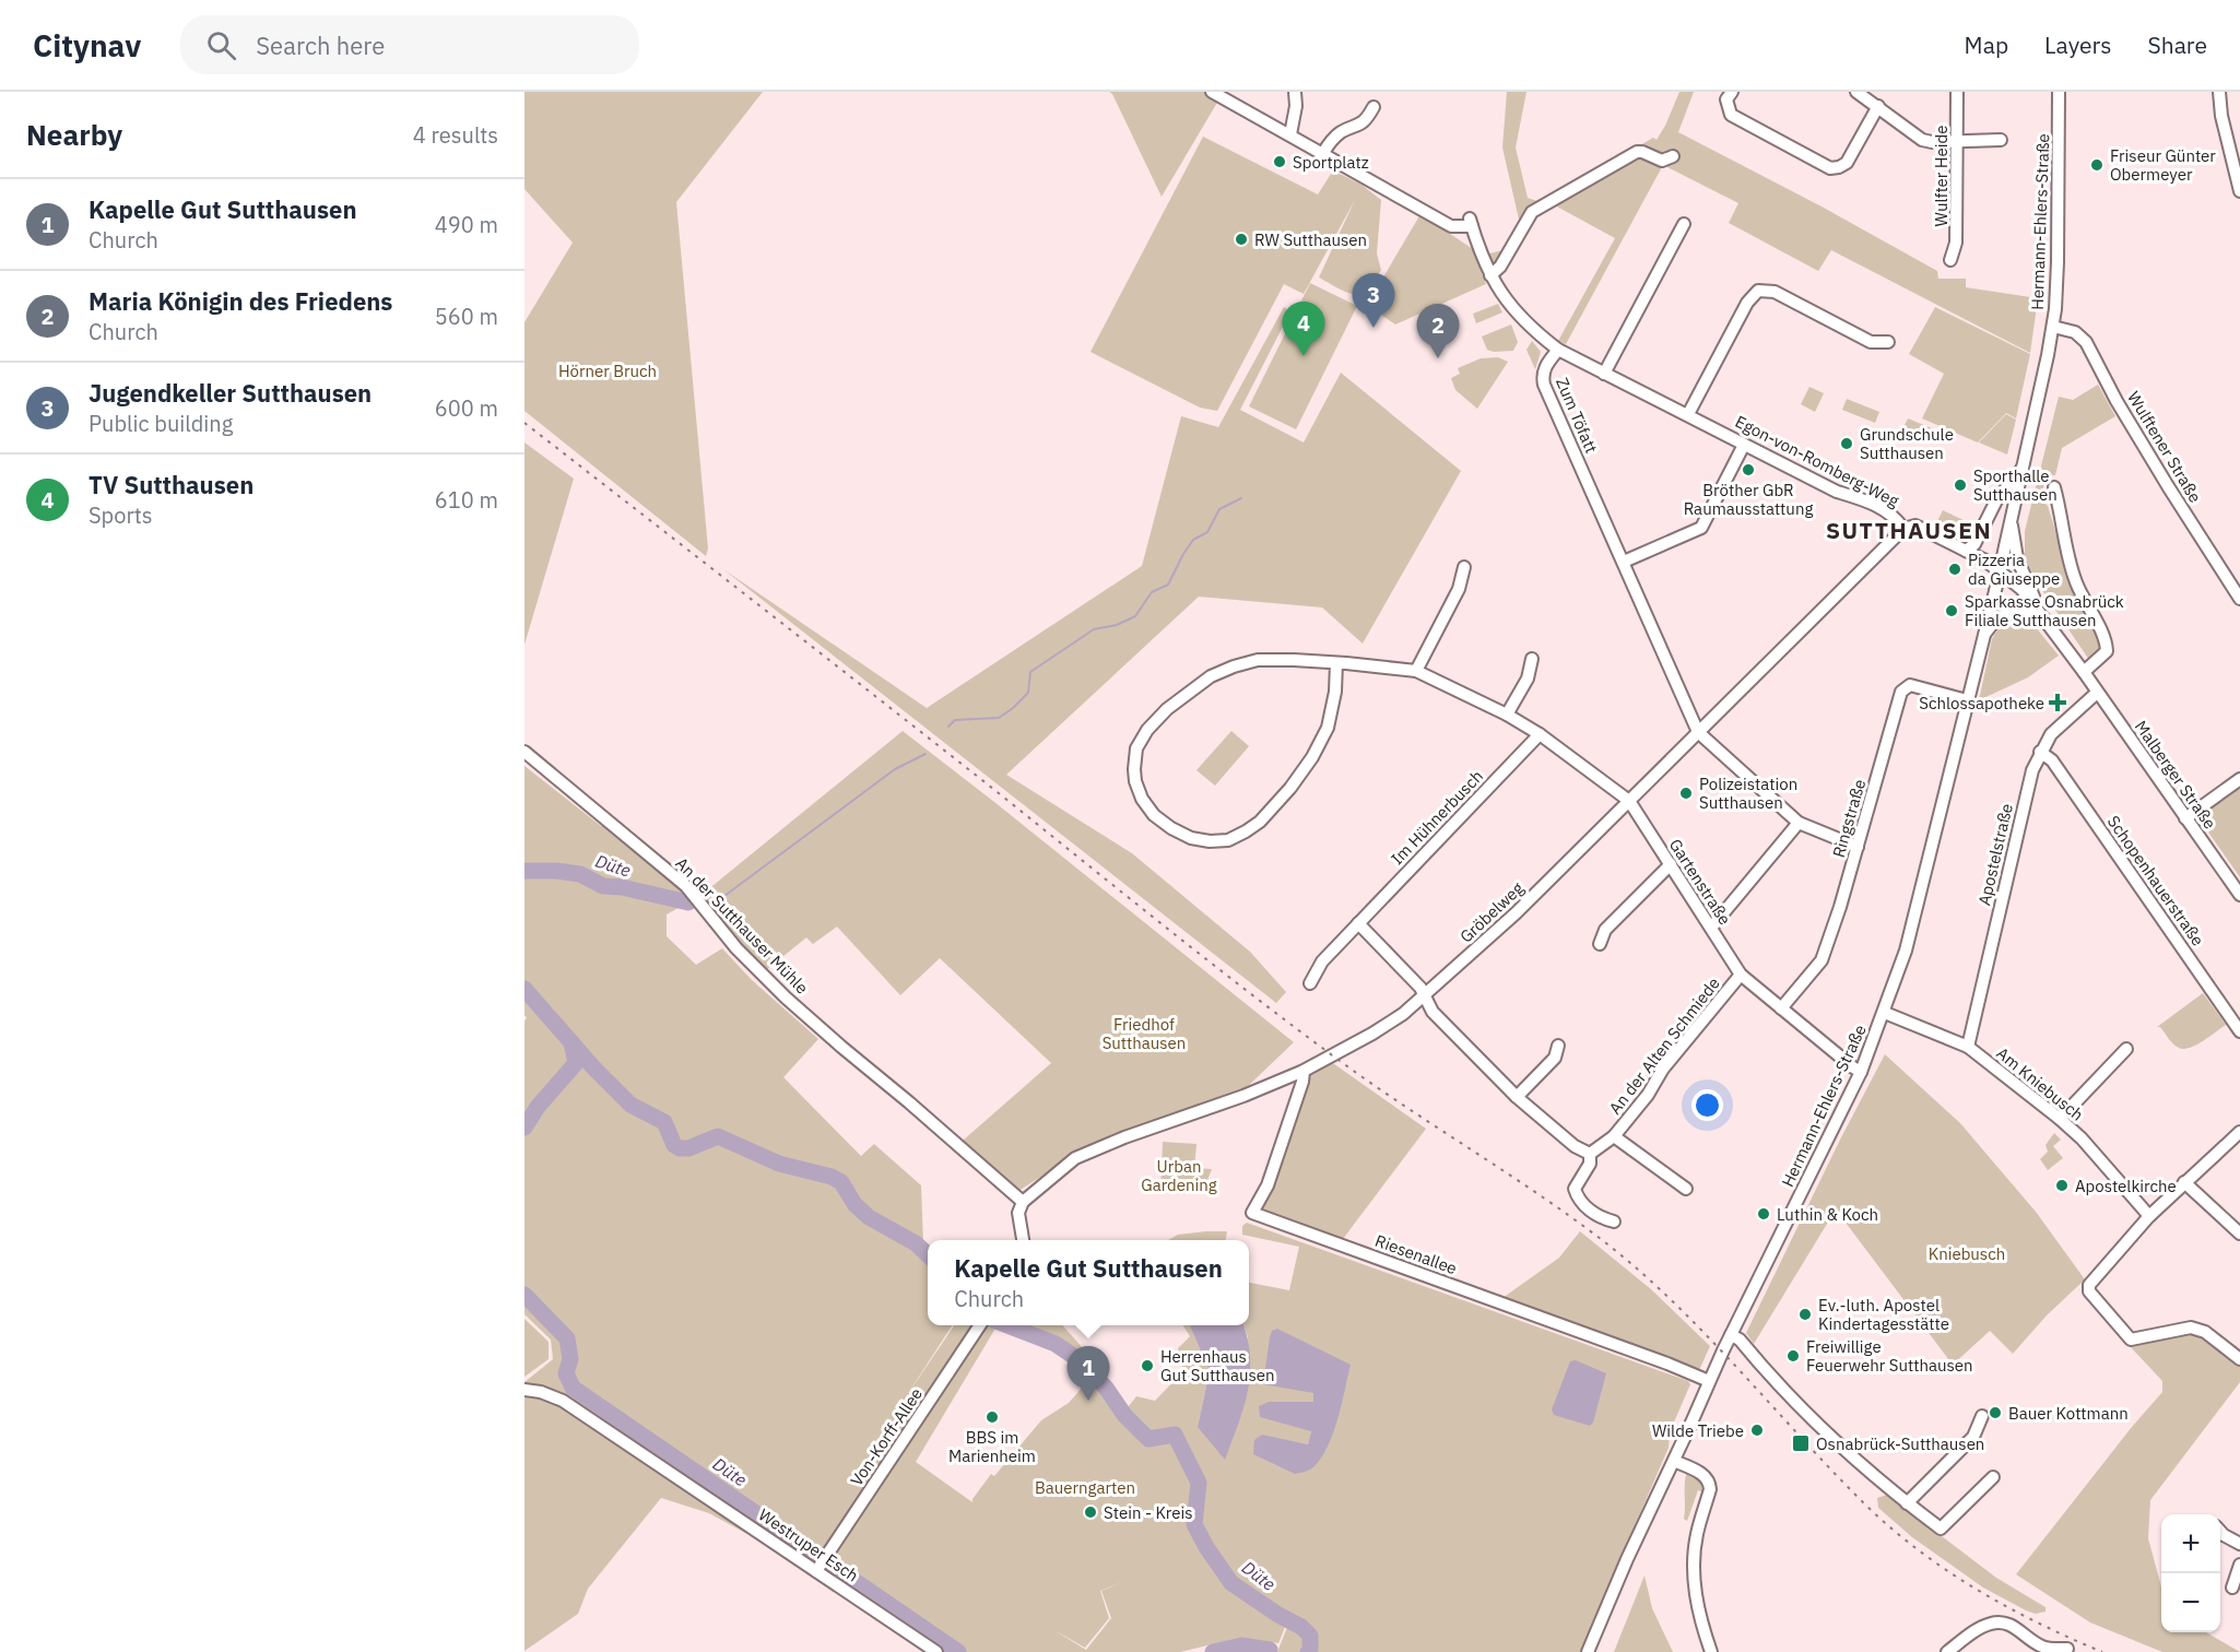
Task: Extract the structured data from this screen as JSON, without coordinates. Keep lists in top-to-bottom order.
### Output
{
  "streets": {
    "street": [
      "Wulfter Heide",
      "Hermann-Ehlers-Straße",
      "Zum Töfatt",
      "Wulftener Straße",
      "Egon-von-Romberg-Weg",
      "Malberger Straße",
      "Im Hühnerbusch",
      "Ringstraße",
      "Apostelstraße",
      "Schopenhauerstraße",
      "Gartenstraße",
      "Gröbelweg",
      "An der Sutthauser Mühle",
      "An der Alten Schmiede",
      "Am Kniebusch",
      "Riesenallee",
      "Von-Korff-Allee",
      "Westruper Esch"
    ]
  },
  "crossings": [
    ["Hermann-Ehlers-Straße", "Wulftener Straße"],
    ["Hermann-Ehlers-Straße", "Egon-von-Romberg-Weg"],
    ["Hermann-Ehlers-Straße", "Malberger Straße"],
    ["Hermann-Ehlers-Straße", "Ringstraße"],
    ["Hermann-Ehlers-Straße", "Gartenstraße"],
    ["Hermann-Ehlers-Straße", "Am Kniebusch"],
    ["Hermann-Ehlers-Straße", "Riesenallee"],
    ["Zum Töfatt", "Egon-von-Romberg-Weg"],
    ["Zum Töfatt", "Gröbelweg"],
    ["Egon-von-Romberg-Weg", "Malberger Straße"],
    ["Egon-von-Romberg-Weg", "Gröbelweg"],
    ["Malberger Straße", "Apostelstraße"],
    ["Im Hühnerbusch", "Gartenstraße"],
    ["Ringstraße", "Gartenstraße"],
    ["Apostelstraße", "Schopenhauerstraße"],
    ["Apostelstraße", "Am Kniebusch"],
    ["Gartenstraße", "Gröbelweg"],
    ["Gartenstraße", "An der Alten Schmiede"],
    ["Gröbelweg", "An der Sutthauser Mühle"],
    ["Gröbelweg", "Riesenallee"],
    ["Von-Korff-Allee", "Westruper Esch"]
  ],
  "districts": ["SUTTHAUSEN"],
  "water": ["Düte"],
  "parks": [
    "Hörner Bruch",
    "Friedhof Sutthausen",
    "Urban Gardening",
    "Kniebusch",
    "Bauerngarten"
  ],
  "places": {
    "other": [
      "Sportplatz",
      "Friseur Günter Obermeyer",
      "RW Sutthausen",
      "Grundschule Sutthausen",
      "Bröther GbR Raumausstattung",
      "Sporthalle Sutthausen",
      "Pizzeria da Giuseppe",
      "Sparkasse Osnabrück Filiale Sutthausen",
      "Polizeistation Sutthausen",
      "Apostelkirche",
      "Luthin & Koch",
      "Ev.-luth. Apostel Kindertagesstätte",
      "Freiwillige Feuerwehr Sutthausen",
      "Herrenhaus Gut Sutthausen",
      "Bauer Kottmann",
      "BBS im Marienheim",
      "Wilde Triebe",
      "Stein - Kreis"
    ],
    "health": ["Schlossapotheke"],
    "transit": ["Osnabrück-Sutthausen"]
  },
  "page": {
    "header": "Citynav",
    "search": "Search here",
    "nav": ["Map", "Layers", "Share"],
    "heading": ["Nearby", "4 results"],
    "list": [
      {
        "mark": "1",
        "name": "Kapelle Gut Sutthausen",
        "note": "Church",
        "value": "490 m"
      },
      {
        "mark": "2",
        "name": "Maria Königin des Friedens",
        "note": "Church",
        "value": "560 m"
      },
      {
        "mark": "3",
        "name": "Jugendkeller Sutthausen",
        "note": "Public building",
        "value": "600 m"
      },
      {
        "mark": "4",
        "name": "TV Sutthausen",
        "note": "Sports",
        "value": "610 m"
      }
    ],
    "pins": [
      "3",
      "4",
      "2",
      "1"
    ],
    "popup": ["Kapelle Gut Sutthausen", "Church"],
    "map_buttons": ["+", "−"]
  }
}
